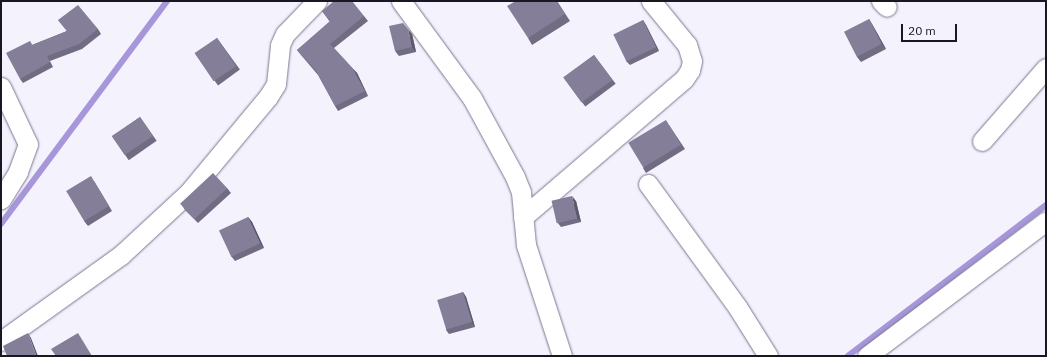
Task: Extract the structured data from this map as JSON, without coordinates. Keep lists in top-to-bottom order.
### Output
{
  "scale_bar": "20 m"
}
